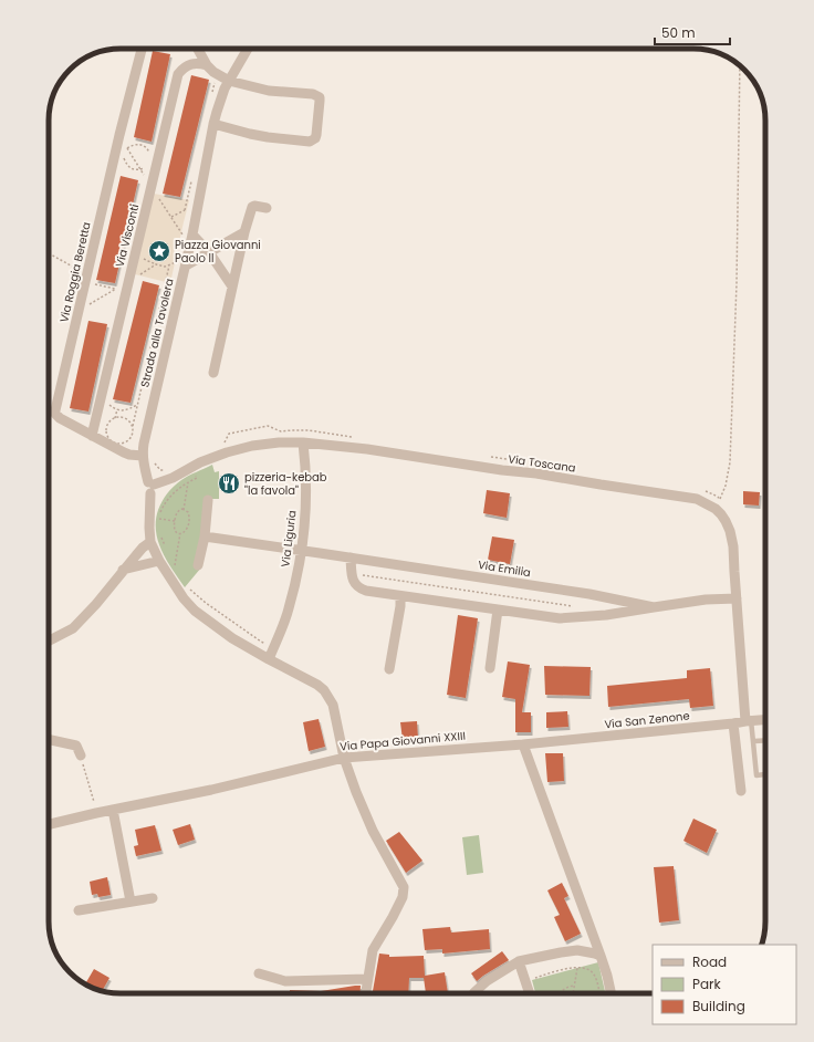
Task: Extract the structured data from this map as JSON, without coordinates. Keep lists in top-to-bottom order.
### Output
{
  "streets": {
    "street": [
      "Via Visconti",
      "Via Roggia Beretta",
      "Strada alla Tavolera",
      "Via Toscana",
      "Via Liguria",
      "Via Emilia",
      "Via San Zenone",
      "Via Papa Giovanni XXIII"
    ]
  },
  "crossings": [
    ["Via Visconti", "Via Roggia Beretta"],
    ["Via Roggia Beretta", "Strada alla Tavolera"],
    ["Strada alla Tavolera", "Via Toscana"],
    ["Strada alla Tavolera", "Via Liguria"],
    ["Strada alla Tavolera", "Via Papa Giovanni XXIII"],
    ["Via Toscana", "Via Liguria"],
    ["Via Toscana", "Via Emilia"],
    ["Via Toscana", "Via San Zenone"],
    ["Via Liguria", "Via Emilia"],
    ["Via San Zenone", "Via Papa Giovanni XXIII"]
  ],
  "places": {
    "place": ["Piazza Giovanni Paolo II"],
    "restaurant": ["pizzeria-kebab \"la favola\""]
  },
  "legend": ["Road", "Park", "Building"],
  "scale_bar": "50 m"
}
